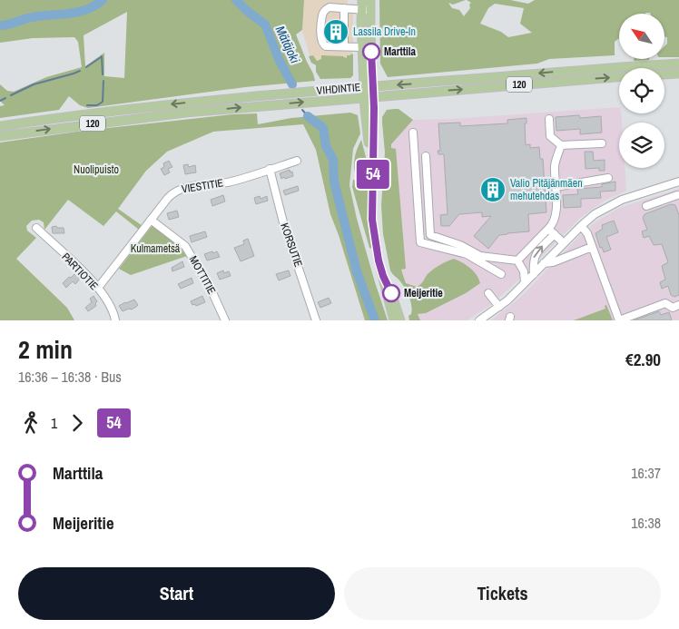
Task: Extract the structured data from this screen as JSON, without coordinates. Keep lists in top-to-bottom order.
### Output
{
  "streets": {
    "main road": ["120", "VIHDINTIE"],
    "street": [
      "VIESTITIE",
      "KORSUTIE",
      "PARTIOTIE",
      "MOTTITIE"
    ]
  },
  "crossings": [
    ["VIESTITIE", "KORSUTIE"],
    ["VIESTITIE", "PARTIOTIE"],
    ["VIESTITIE", "MOTTITIE"]
  ],
  "water": ["Mätäjoki"],
  "parks": ["Nuolipuisto", "Kulmametsä"],
  "places": {
    "building": ["Lassila Drive-In", "Valio Pitäjänmäen mehutehdas"],
    "other": ["Marttila", "Meijeritie"]
  },
  "lines": ["bus line 54"],
  "north": "top left",
  "page": {
    "on_map": "54",
    "heading": ["2 min", "16:36 – 16:38 · Bus", "€2.90"],
    "legs": ["1", "54"],
    "list": [
      {
        "name": "Marttila",
        "value": "16:37"
      },
      {
        "name": "Meijeritie",
        "value": "16:38"
      }
    ],
    "buttons": ["Start", "Tickets"]
  }
}
